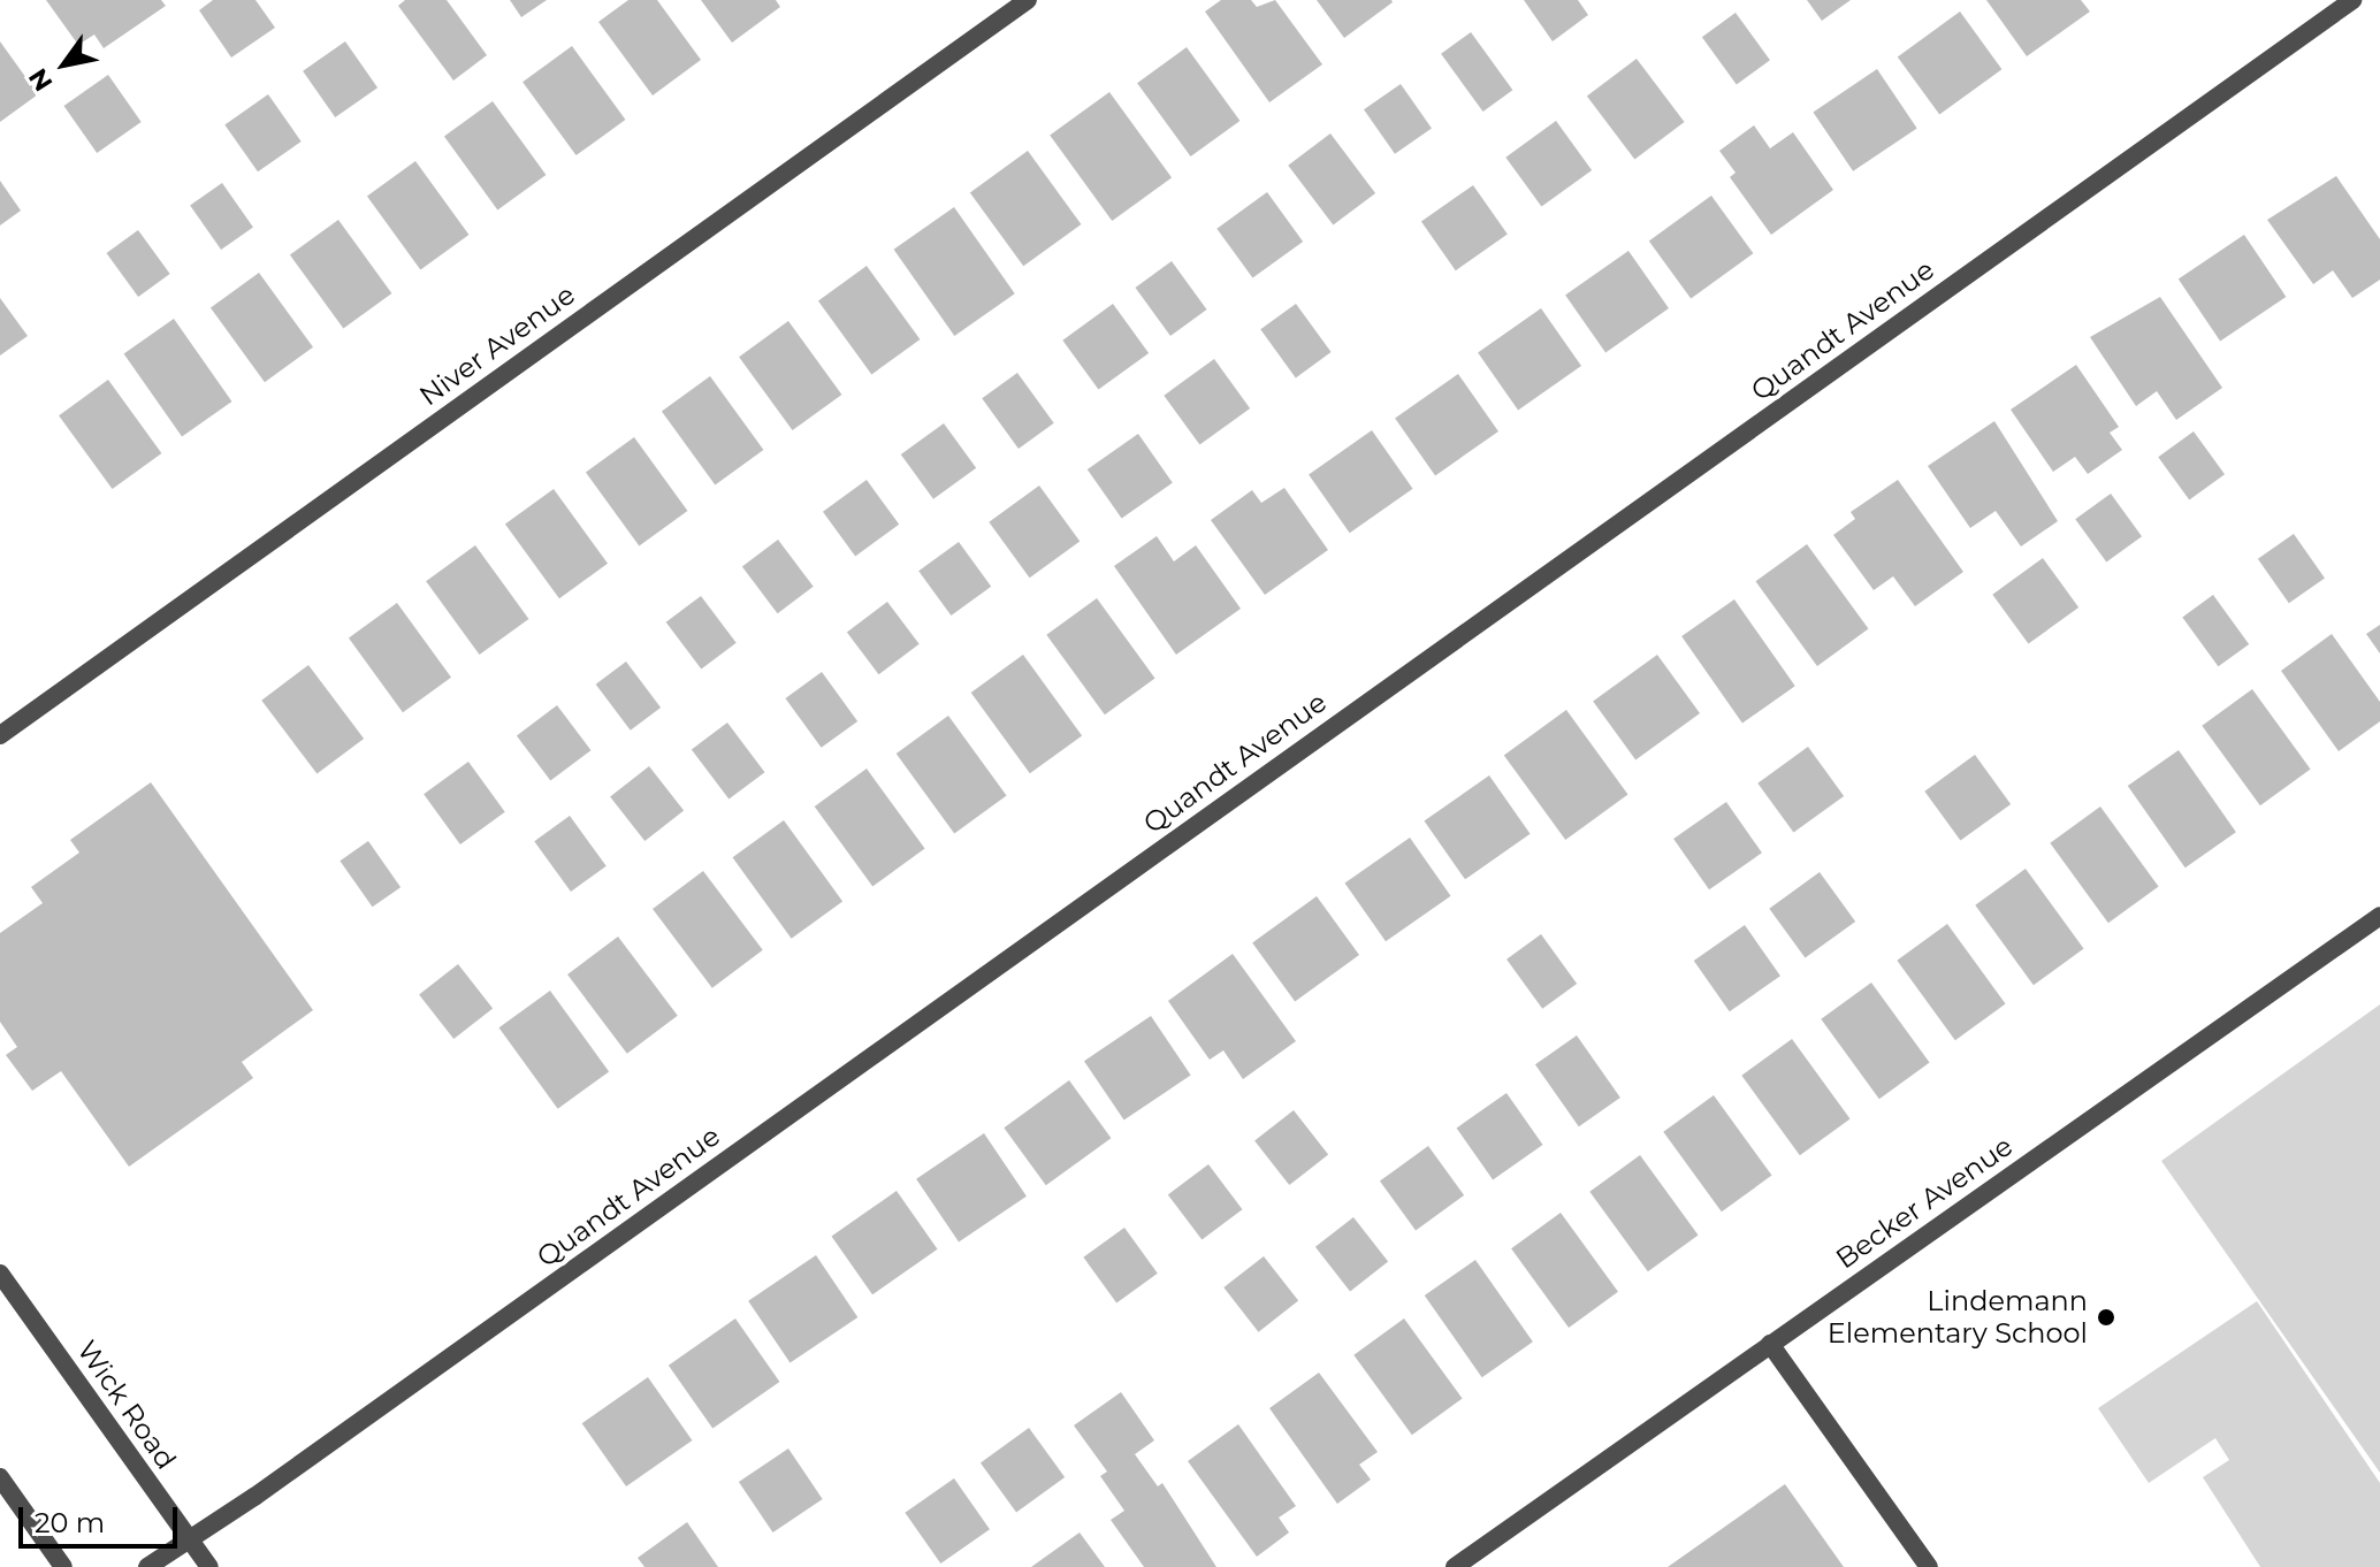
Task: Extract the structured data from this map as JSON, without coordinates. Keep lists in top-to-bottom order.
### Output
{
  "streets": {
    "street": [
      "Quandt Avenue",
      "Niver Avenue",
      "Becker Avenue",
      "Wick Road"
    ]
  },
  "crossings": [
    ["Quandt Avenue", "Wick Road"]
  ],
  "places": ["Lindemann Elementary School"],
  "scale_bar": "20 m",
  "north": "bottom left"
}
